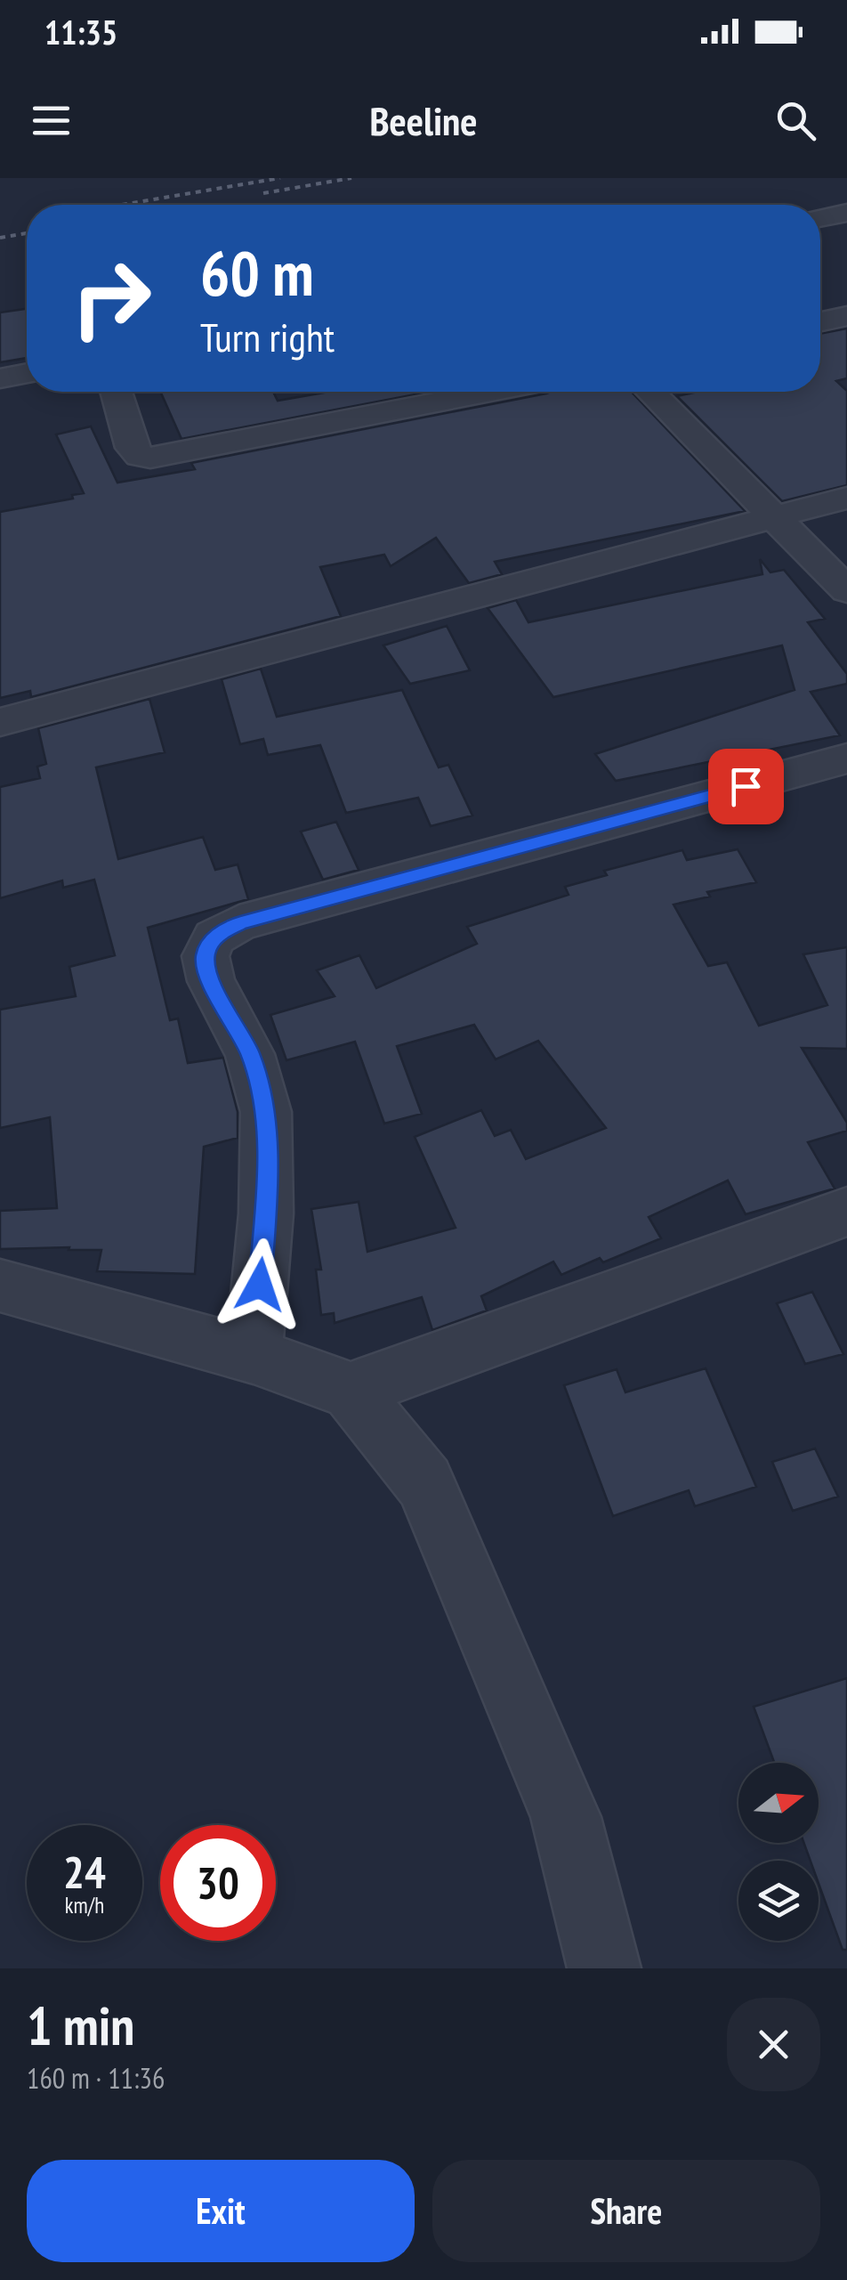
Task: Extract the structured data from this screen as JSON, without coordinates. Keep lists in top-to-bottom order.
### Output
{
  "north": "right",
  "page": {
    "status": "11:35",
    "header": "Beeline",
    "turn": ["60 m", "Turn right"],
    "speed": "24 km/h",
    "limit": "30",
    "heading": ["1 min", "160 m · 11:36"],
    "buttons": ["Exit", "Share"]
  }
}
